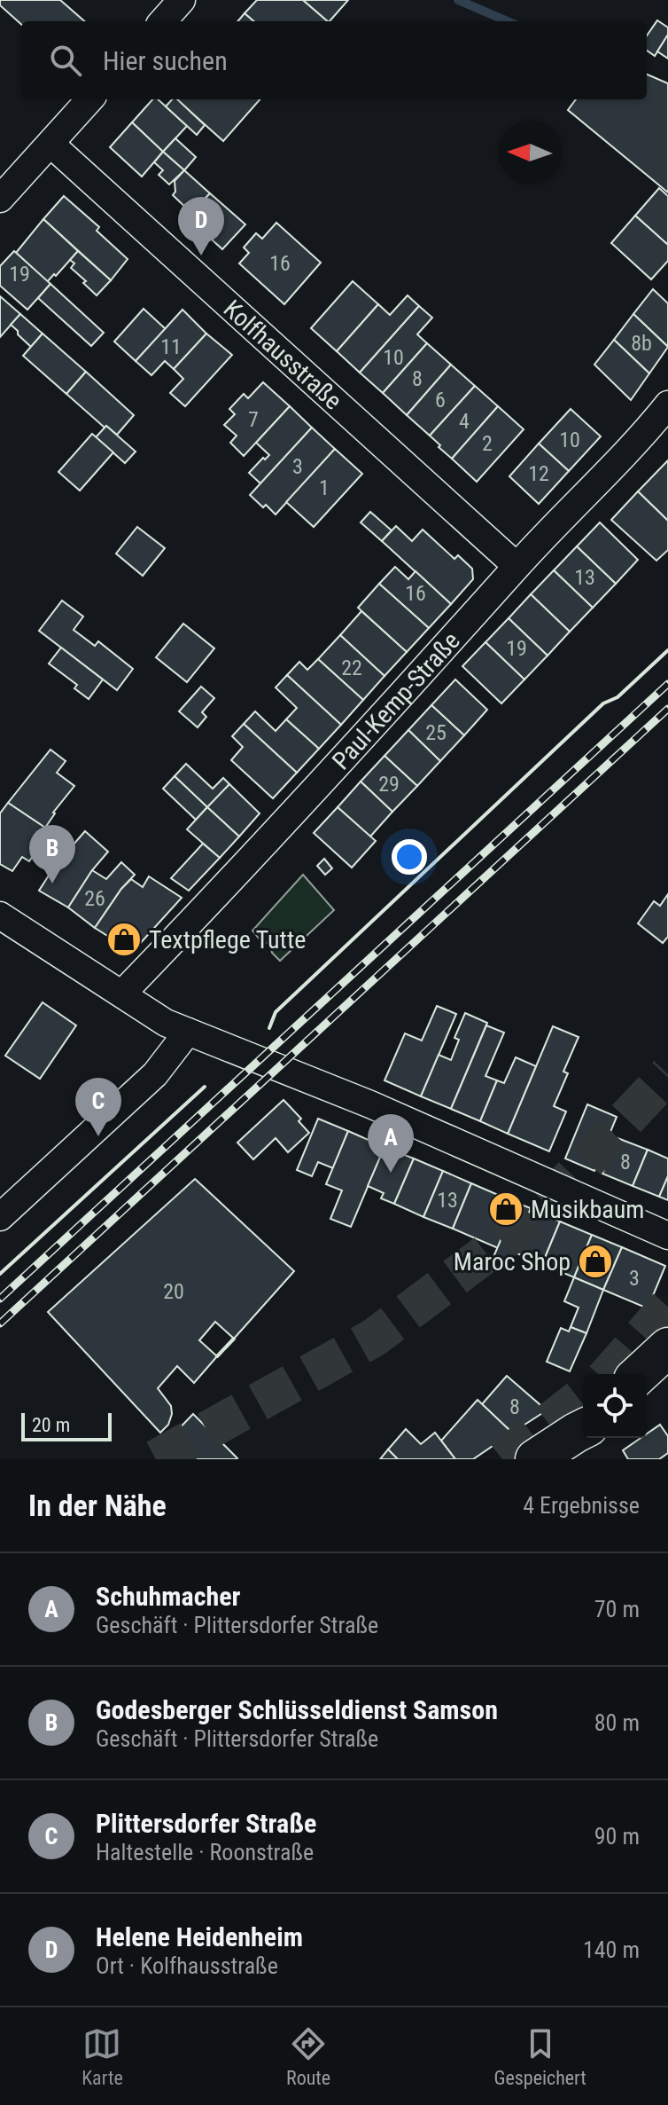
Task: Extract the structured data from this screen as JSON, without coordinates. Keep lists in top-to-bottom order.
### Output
{
  "streets": {
    "street": ["Kolfhausstraße", "Paul-Kemp-Straße"]
  },
  "crossings": [
    ["Kolfhausstraße", "Paul-Kemp-Straße"]
  ],
  "places": {
    "shop": ["Textpflege Tutte", "Musikbaum", "Maroc Shop"]
  },
  "house_numbers": [
    "16",
    "19",
    "8b",
    "11",
    "10",
    "8",
    "6",
    "7",
    "4",
    "10",
    "2",
    "3",
    "12",
    "1",
    "13",
    "16",
    "19",
    "22",
    "25",
    "29",
    "26",
    "8",
    "13",
    "3",
    "20",
    "8"
  ],
  "scale_bar": "20 m",
  "north": "left",
  "page": {
    "search": "Hier suchen",
    "pins": [
      "D",
      "B",
      "C",
      "A"
    ],
    "scale": "20 m",
    "heading": ["In der Nähe", "4 Ergebnisse"],
    "list": [
      {
        "mark": "A",
        "name": "Schuhmacher",
        "note": "Geschäft · Plittersdorfer Straße",
        "value": "70 m"
      },
      {
        "mark": "B",
        "name": "Godesberger Schlüsseldienst Samson",
        "note": "Geschäft · Plittersdorfer Straße",
        "value": "80 m"
      },
      {
        "mark": "C",
        "name": "Plittersdorfer Straße",
        "note": "Haltestelle · Roonstraße",
        "value": "90 m"
      },
      {
        "mark": "D",
        "name": "Helene Heidenheim",
        "note": "Ort · Kolfhausstraße",
        "value": "140 m"
      }
    ],
    "nav": ["Karte", "Route", "Gespeichert"]
  }
}
